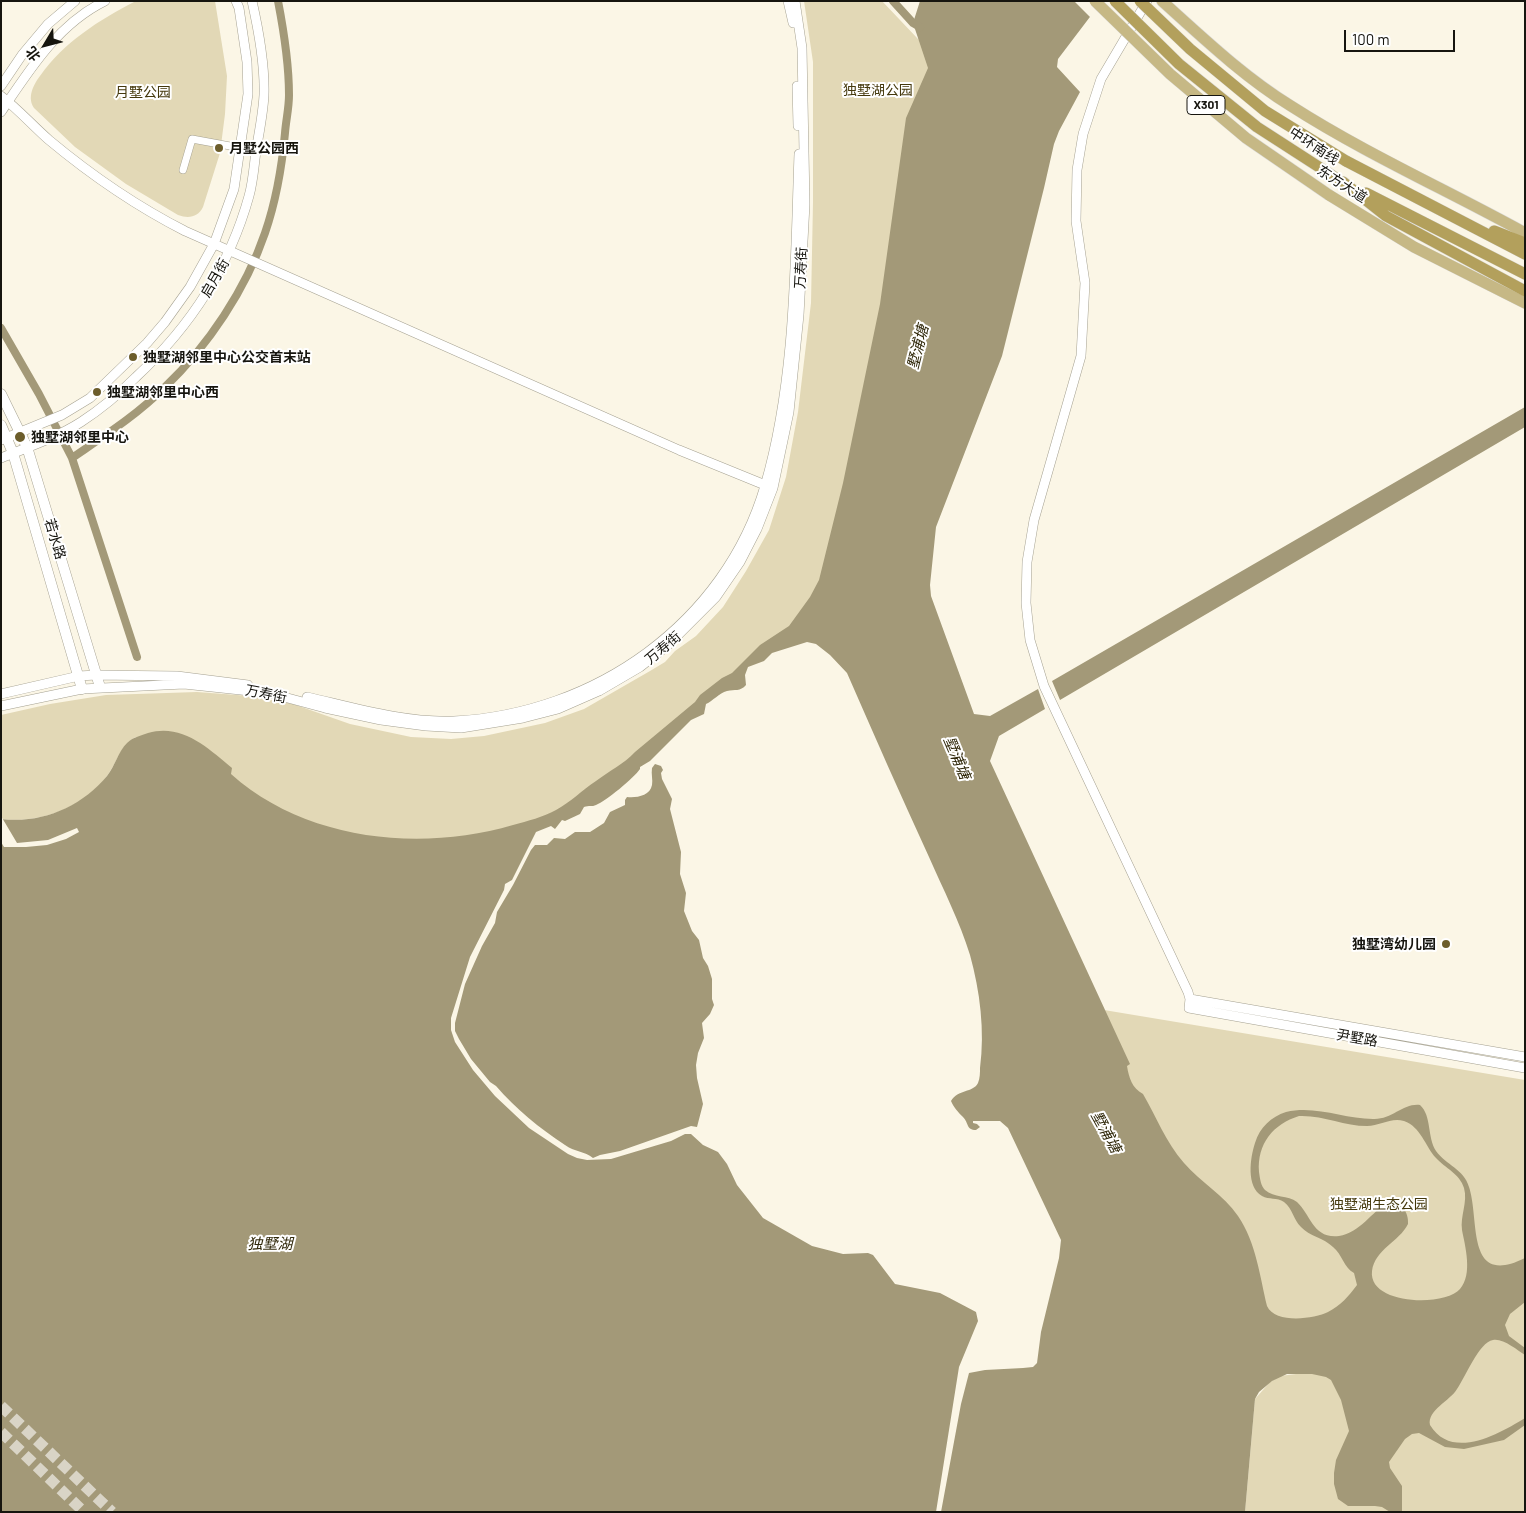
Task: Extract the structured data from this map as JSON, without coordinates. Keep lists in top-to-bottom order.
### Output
{
  "streets": {
    "highway": ["中环南线"],
    "main road": ["X301", "东方大道", "若水路"],
    "street": ["万寿街", "启月街", "尹墅路"]
  },
  "crossings": [
    ["万寿街", "若水路"],
    ["启月街", "若水路"]
  ],
  "water": ["墅浦塘", "独墅湖"],
  "parks": ["独墅湖公园", "月墅公园", "独墅湖生态公园"],
  "places": [
    "月墅公园西",
    "独墅湖邻里中心公交首末站",
    "独墅湖邻里中心西",
    "独墅湖邻里中心",
    "独墅湾幼儿园"
  ],
  "scale_bar": "100 m",
  "north": "bottom left"
}
